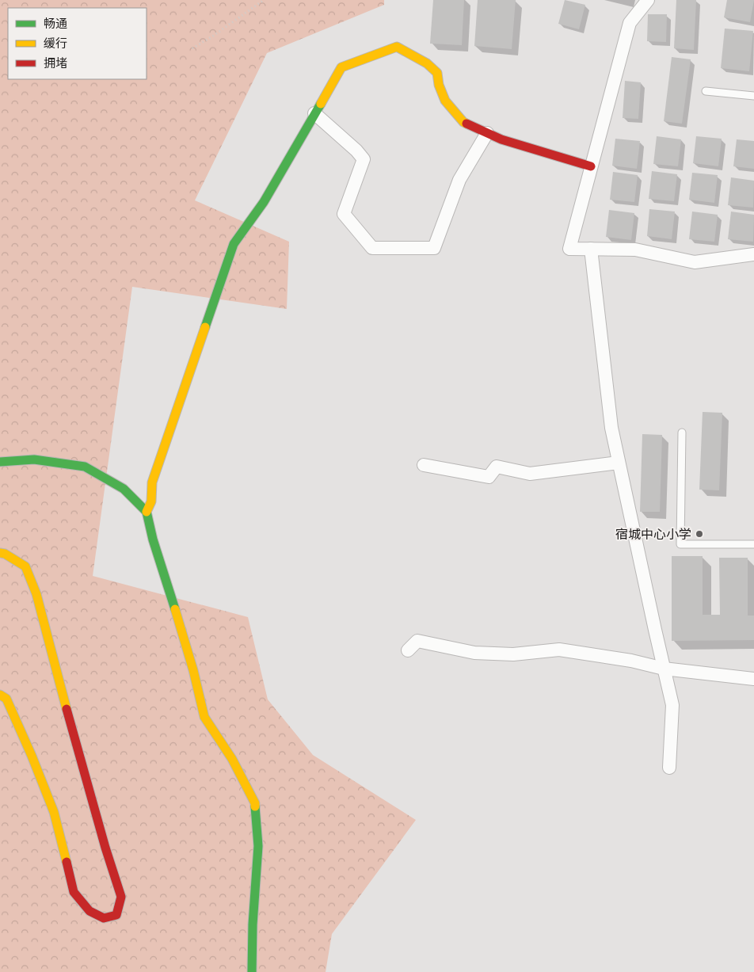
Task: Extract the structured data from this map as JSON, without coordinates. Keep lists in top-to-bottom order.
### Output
{
  "places": ["宿城中心小学"],
  "legend": ["畅通", "缓行", "拥堵"]
}
